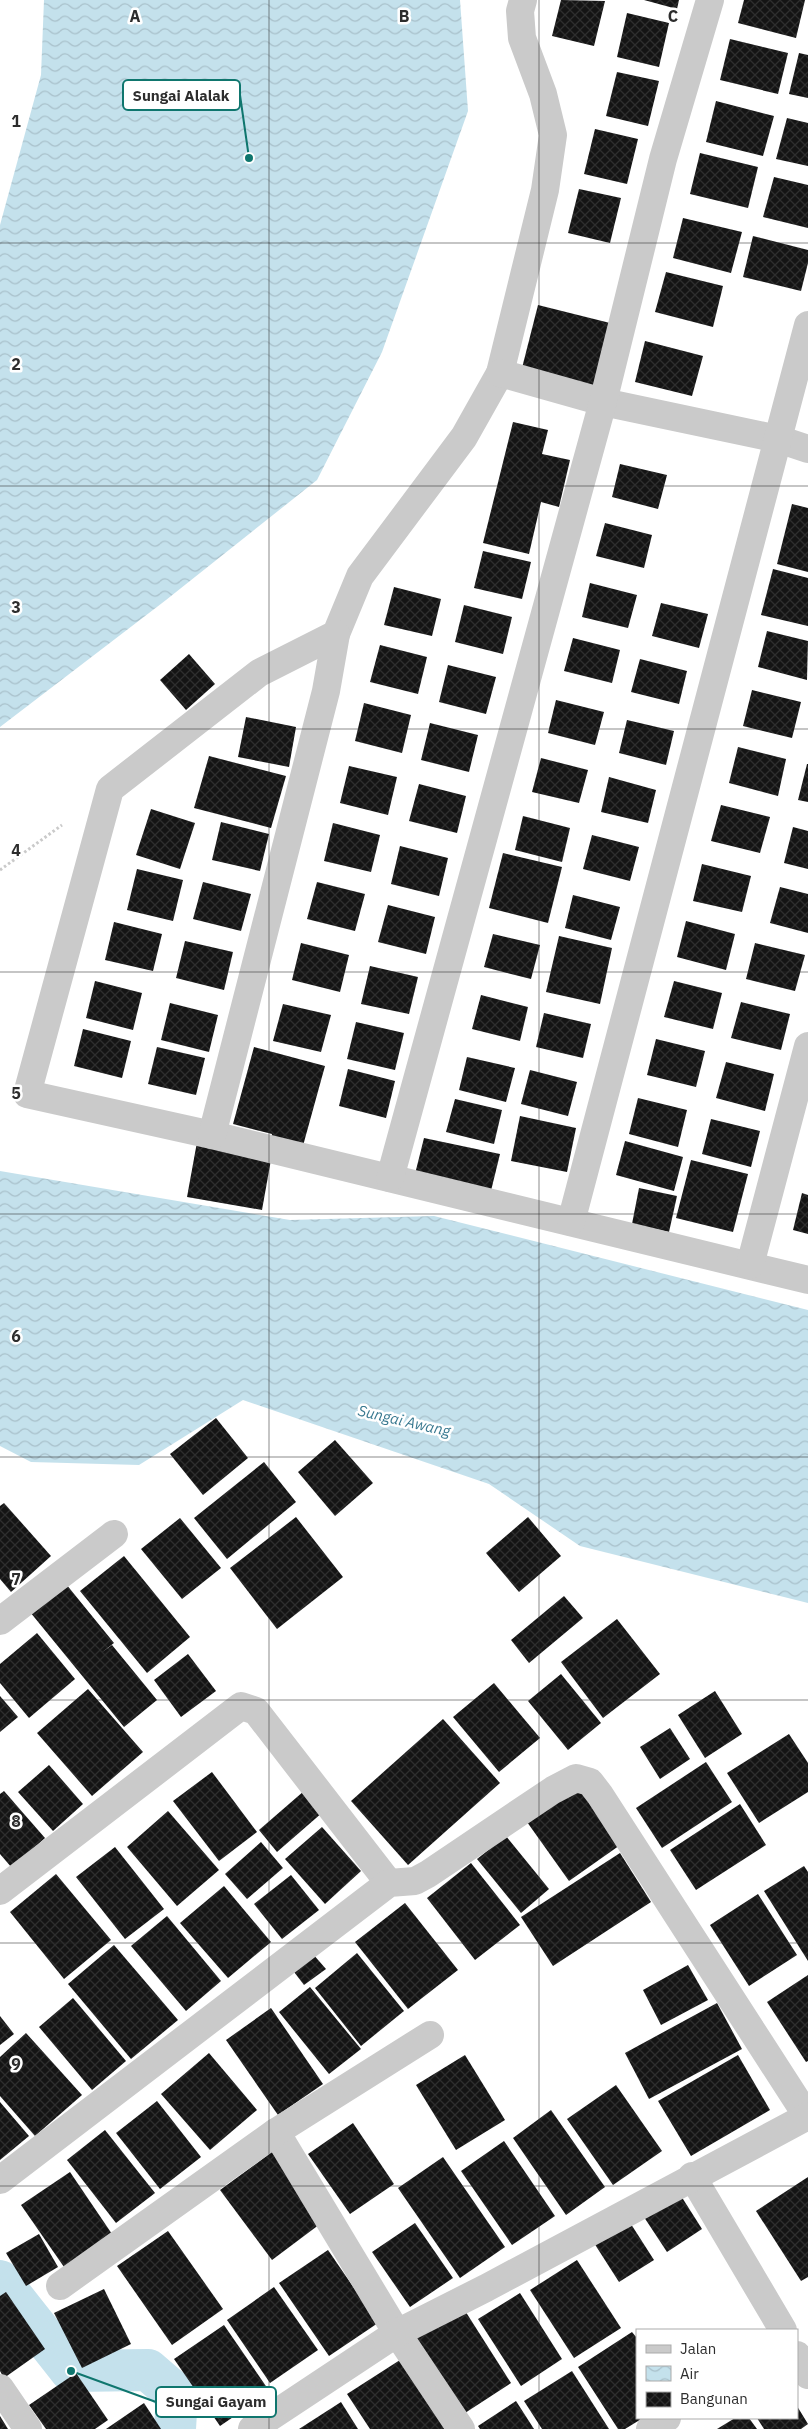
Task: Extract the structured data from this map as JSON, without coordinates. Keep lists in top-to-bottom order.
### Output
{
  "water": ["Sungai Awang"],
  "places": ["Sungai Alalak", "Sungai Gayam"],
  "legend": ["Jalan", "Air", "Bangunan"],
  "grid": {
    "columns": ["A", "B", "C"],
    "rows": [
      "1",
      "2",
      "3",
      "4",
      "5",
      "6",
      "7",
      "8",
      "9"
    ]
  }
}
